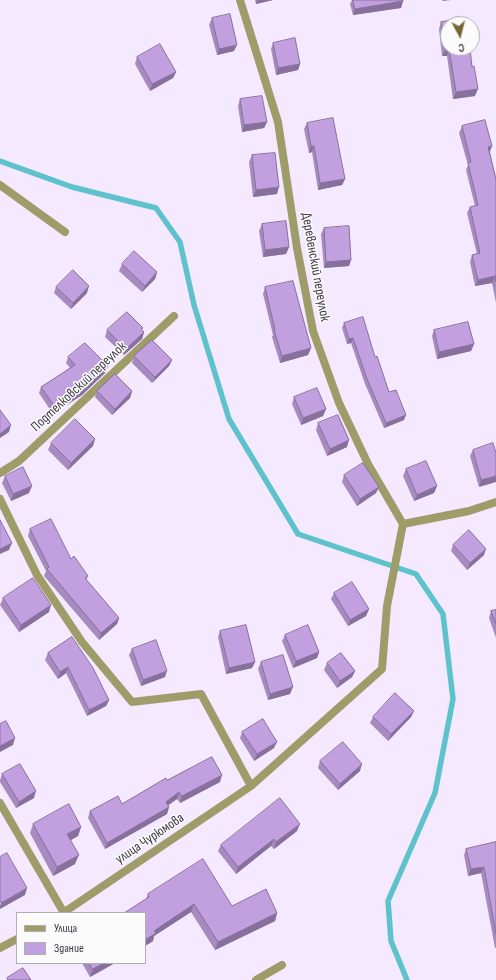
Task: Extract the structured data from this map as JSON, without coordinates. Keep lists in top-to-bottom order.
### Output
{
  "streets": {
    "street": ["Деревенский переулок", "Подтелковский переулок", "улица Чурюмова"]
  },
  "crossings": [
    ["Деревенский переулок", "улица Чурюмова"]
  ],
  "legend": ["Улица", "Здание"],
  "north": "bottom"
}
